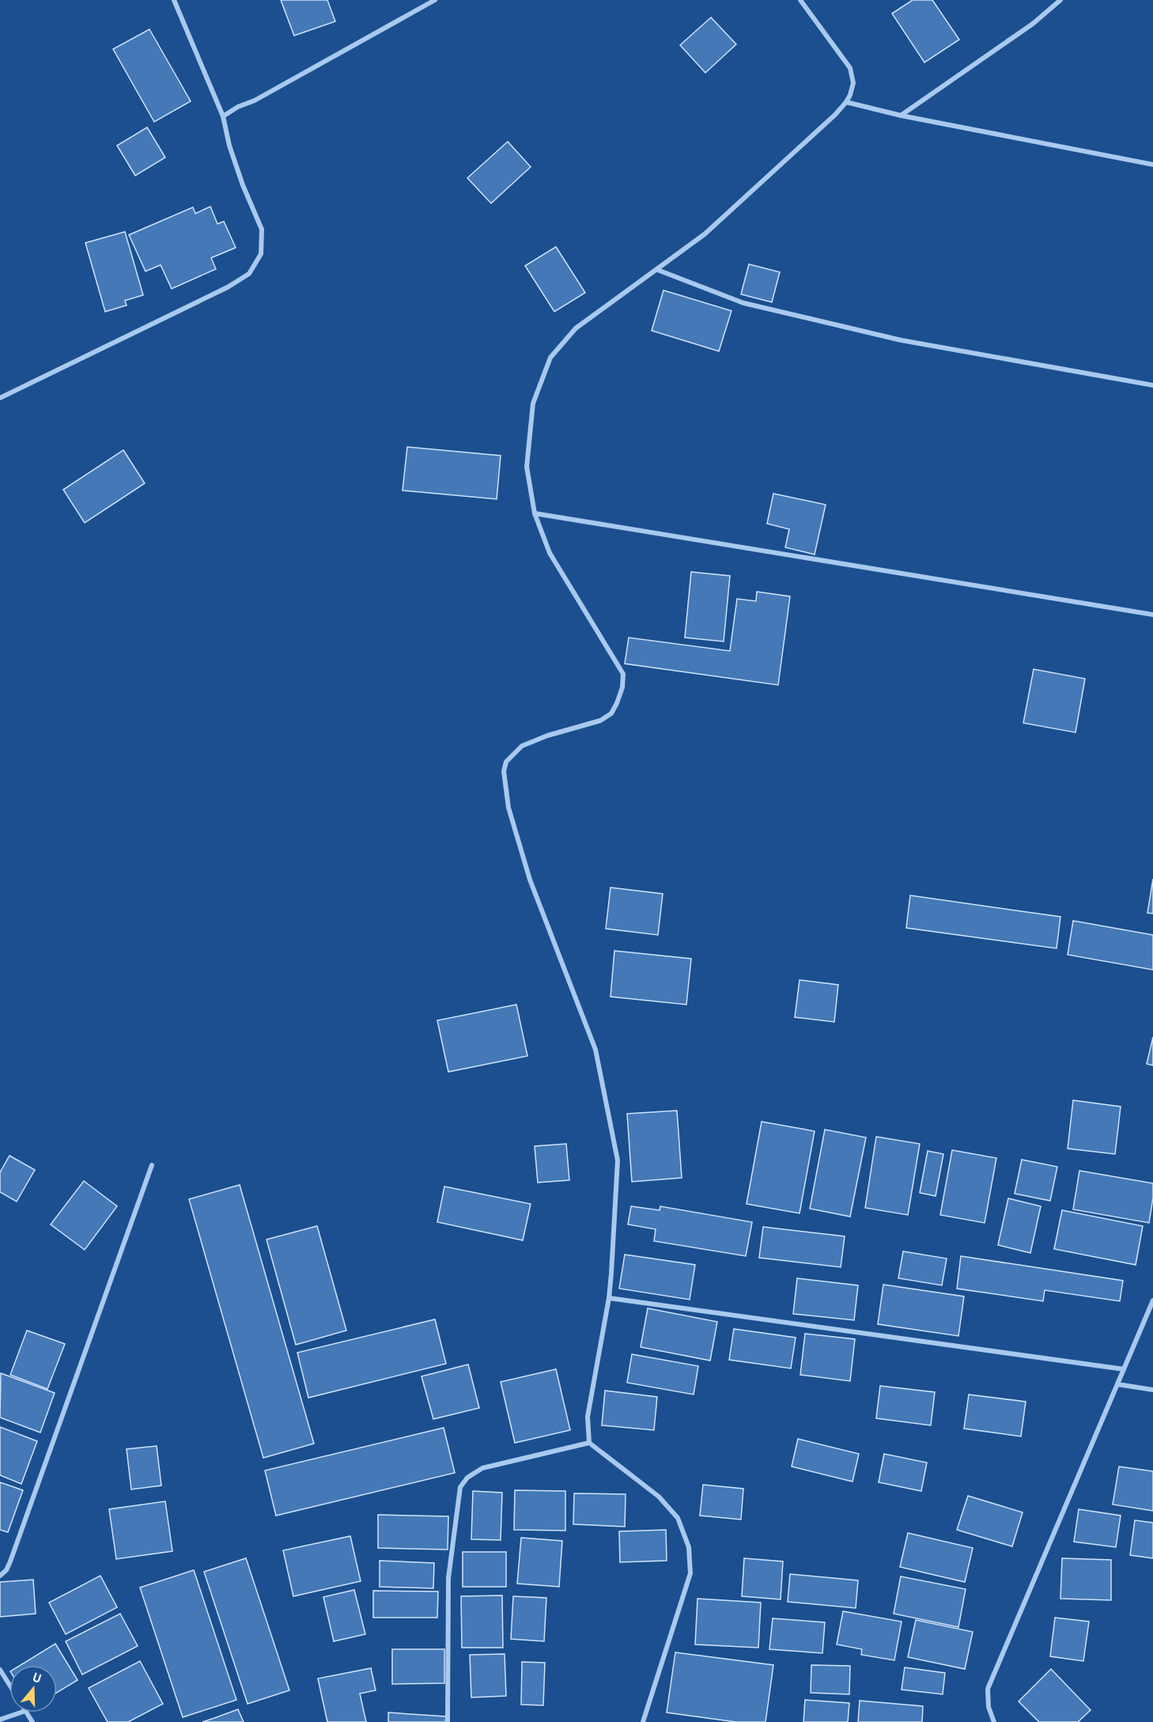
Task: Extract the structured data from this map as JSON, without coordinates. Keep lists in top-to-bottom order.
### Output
{
  "north": "top"
}
